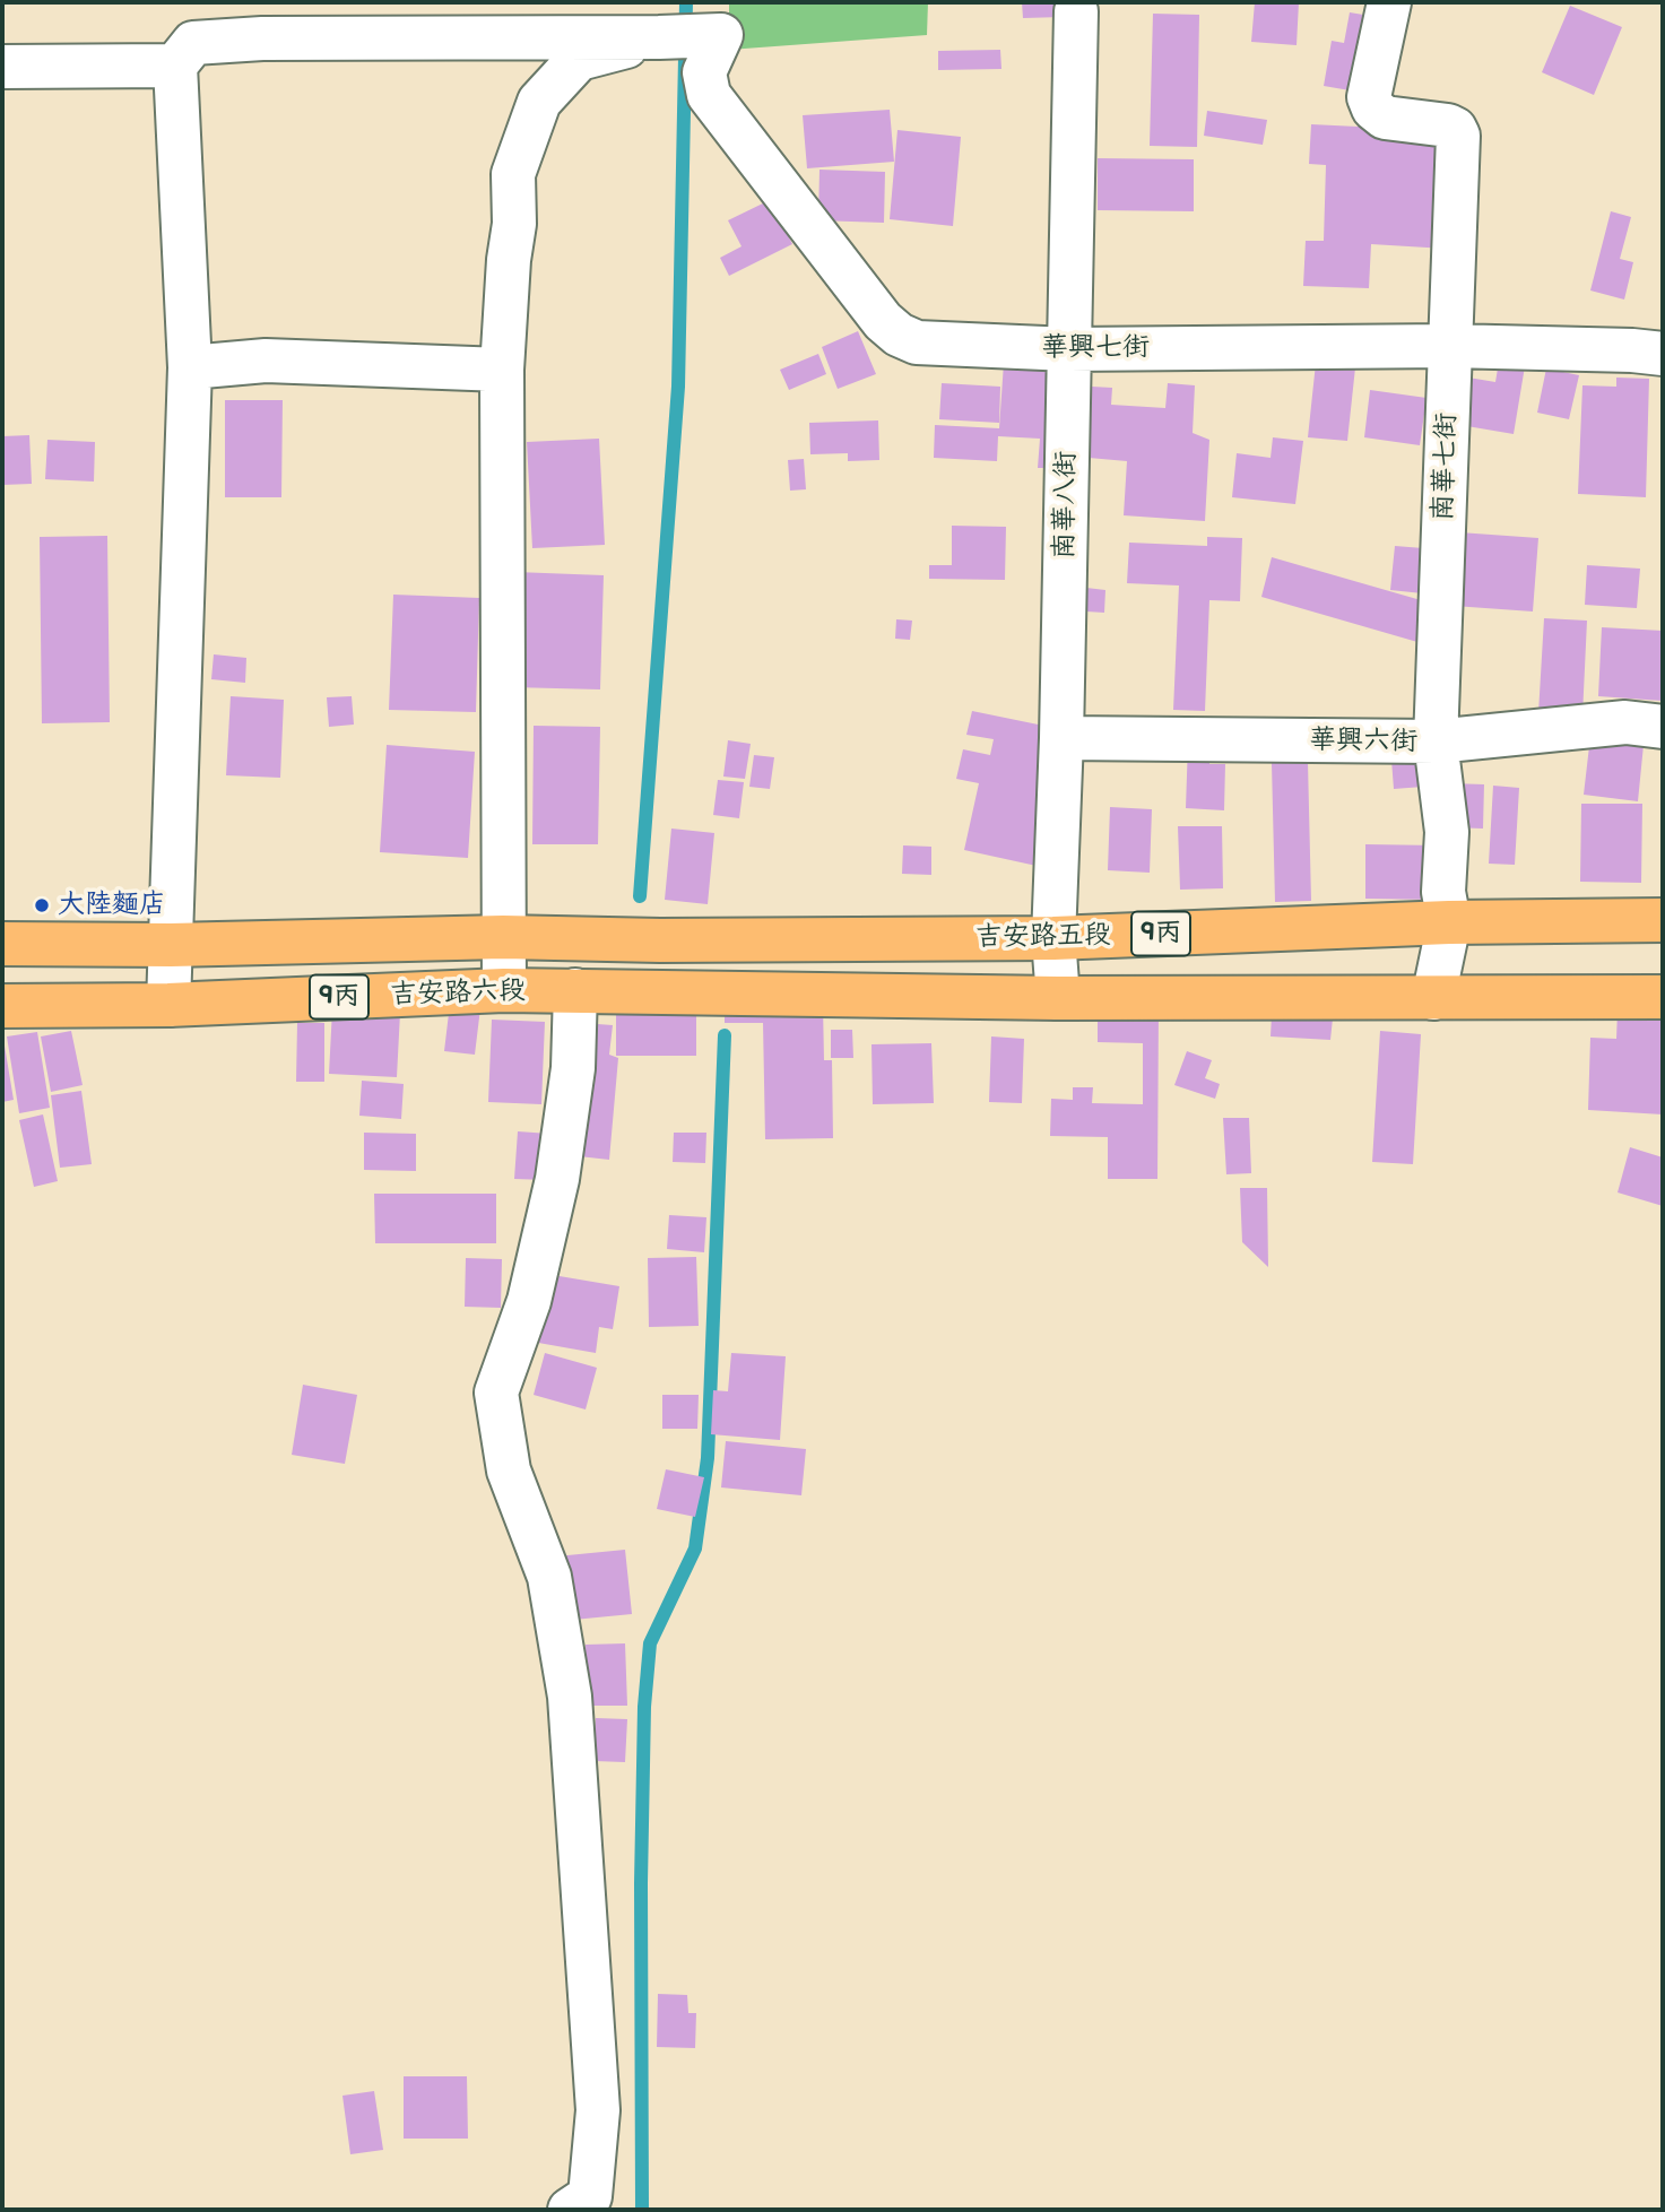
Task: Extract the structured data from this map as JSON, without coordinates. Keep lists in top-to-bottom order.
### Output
{
  "streets": {
    "main road": ["9丙", "吉安路五段", "吉安路六段"],
    "street": [
      "華興七街",
      "南華七街",
      "南華八街",
      "華興六街"
    ]
  },
  "crossings": [
    ["華興七街", "南華七街"],
    ["華興七街", "南華八街"],
    ["南華七街", "華興六街"],
    ["南華七街", "9丙"],
    ["南華七街", "吉安路五段"],
    ["南華八街", "華興六街"],
    ["南華八街", "9丙"],
    ["南華八街", "吉安路五段"],
    ["南華八街", "吉安路六段"],
    ["9丙", "吉安路六段"],
    ["吉安路五段", "吉安路六段"]
  ],
  "places": ["大陸麵店"]
}
